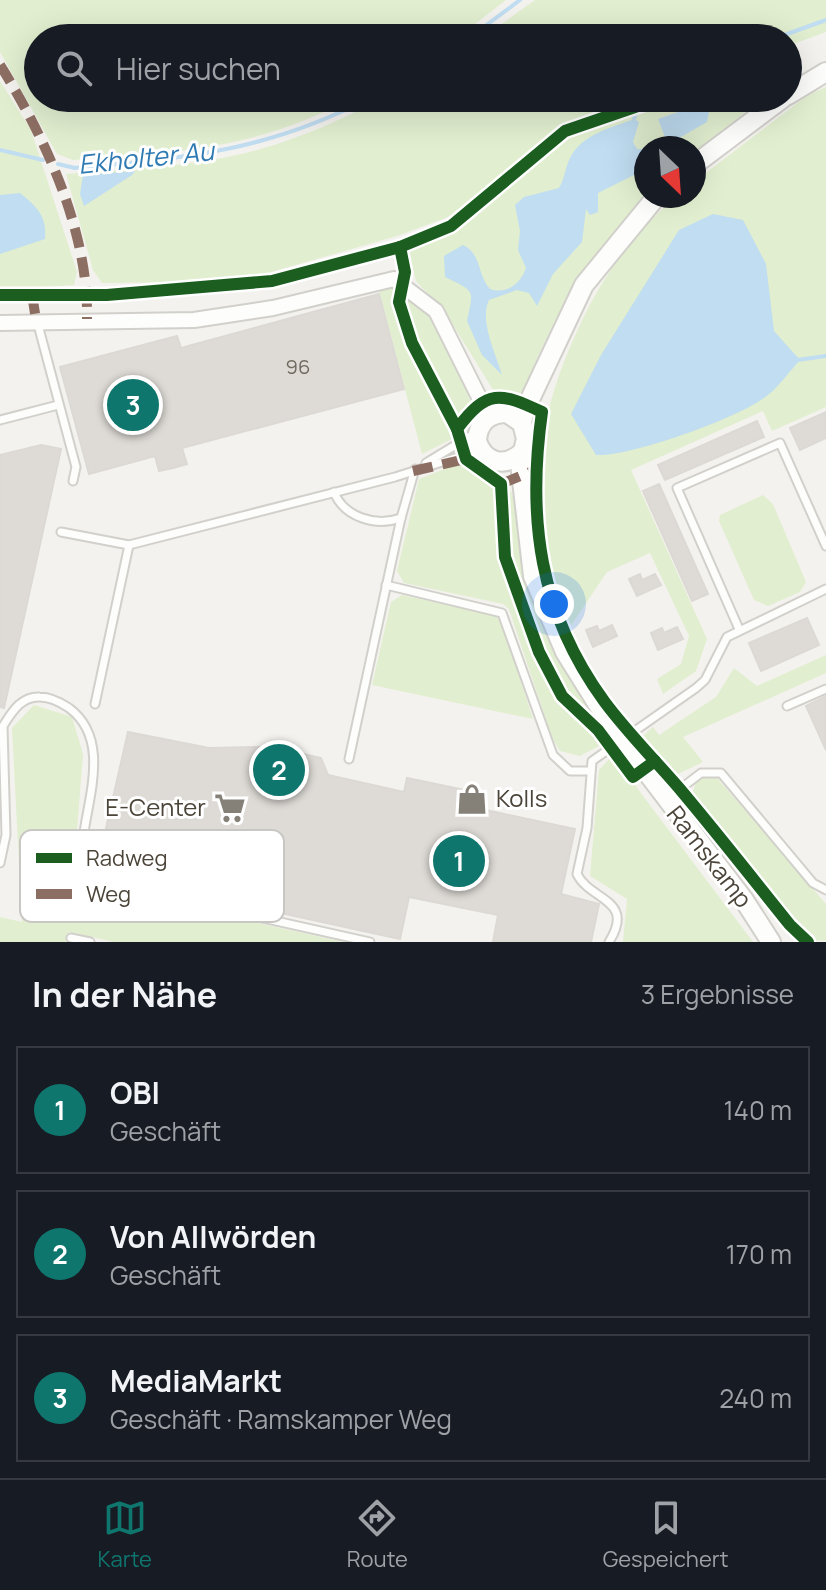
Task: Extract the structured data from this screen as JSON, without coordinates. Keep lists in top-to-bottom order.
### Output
{
  "streets": {
    "street": ["Ramskamp"]
  },
  "water": ["Ekholter Au"],
  "places": {
    "shop": ["Kolls"],
    "supermarket": ["E-Center"]
  },
  "house_numbers": ["96"],
  "legend": ["Radweg", "Weg"],
  "north": "bottom right",
  "page": {
    "search": "Hier suchen",
    "pins": ["3", "2", "1"],
    "heading": ["In der Nähe", "3 Ergebnisse"],
    "list": [
      {
        "mark": "1",
        "name": "OBI",
        "note": "Geschäft",
        "value": "140 m"
      },
      {
        "mark": "2",
        "name": "Von Allwörden",
        "note": "Geschäft",
        "value": "170 m"
      },
      {
        "mark": "3",
        "name": "MediaMarkt",
        "note": "Geschäft · Ramskamper Weg",
        "value": "240 m"
      }
    ],
    "nav": ["Karte", "Route", "Gespeichert"]
  }
}
